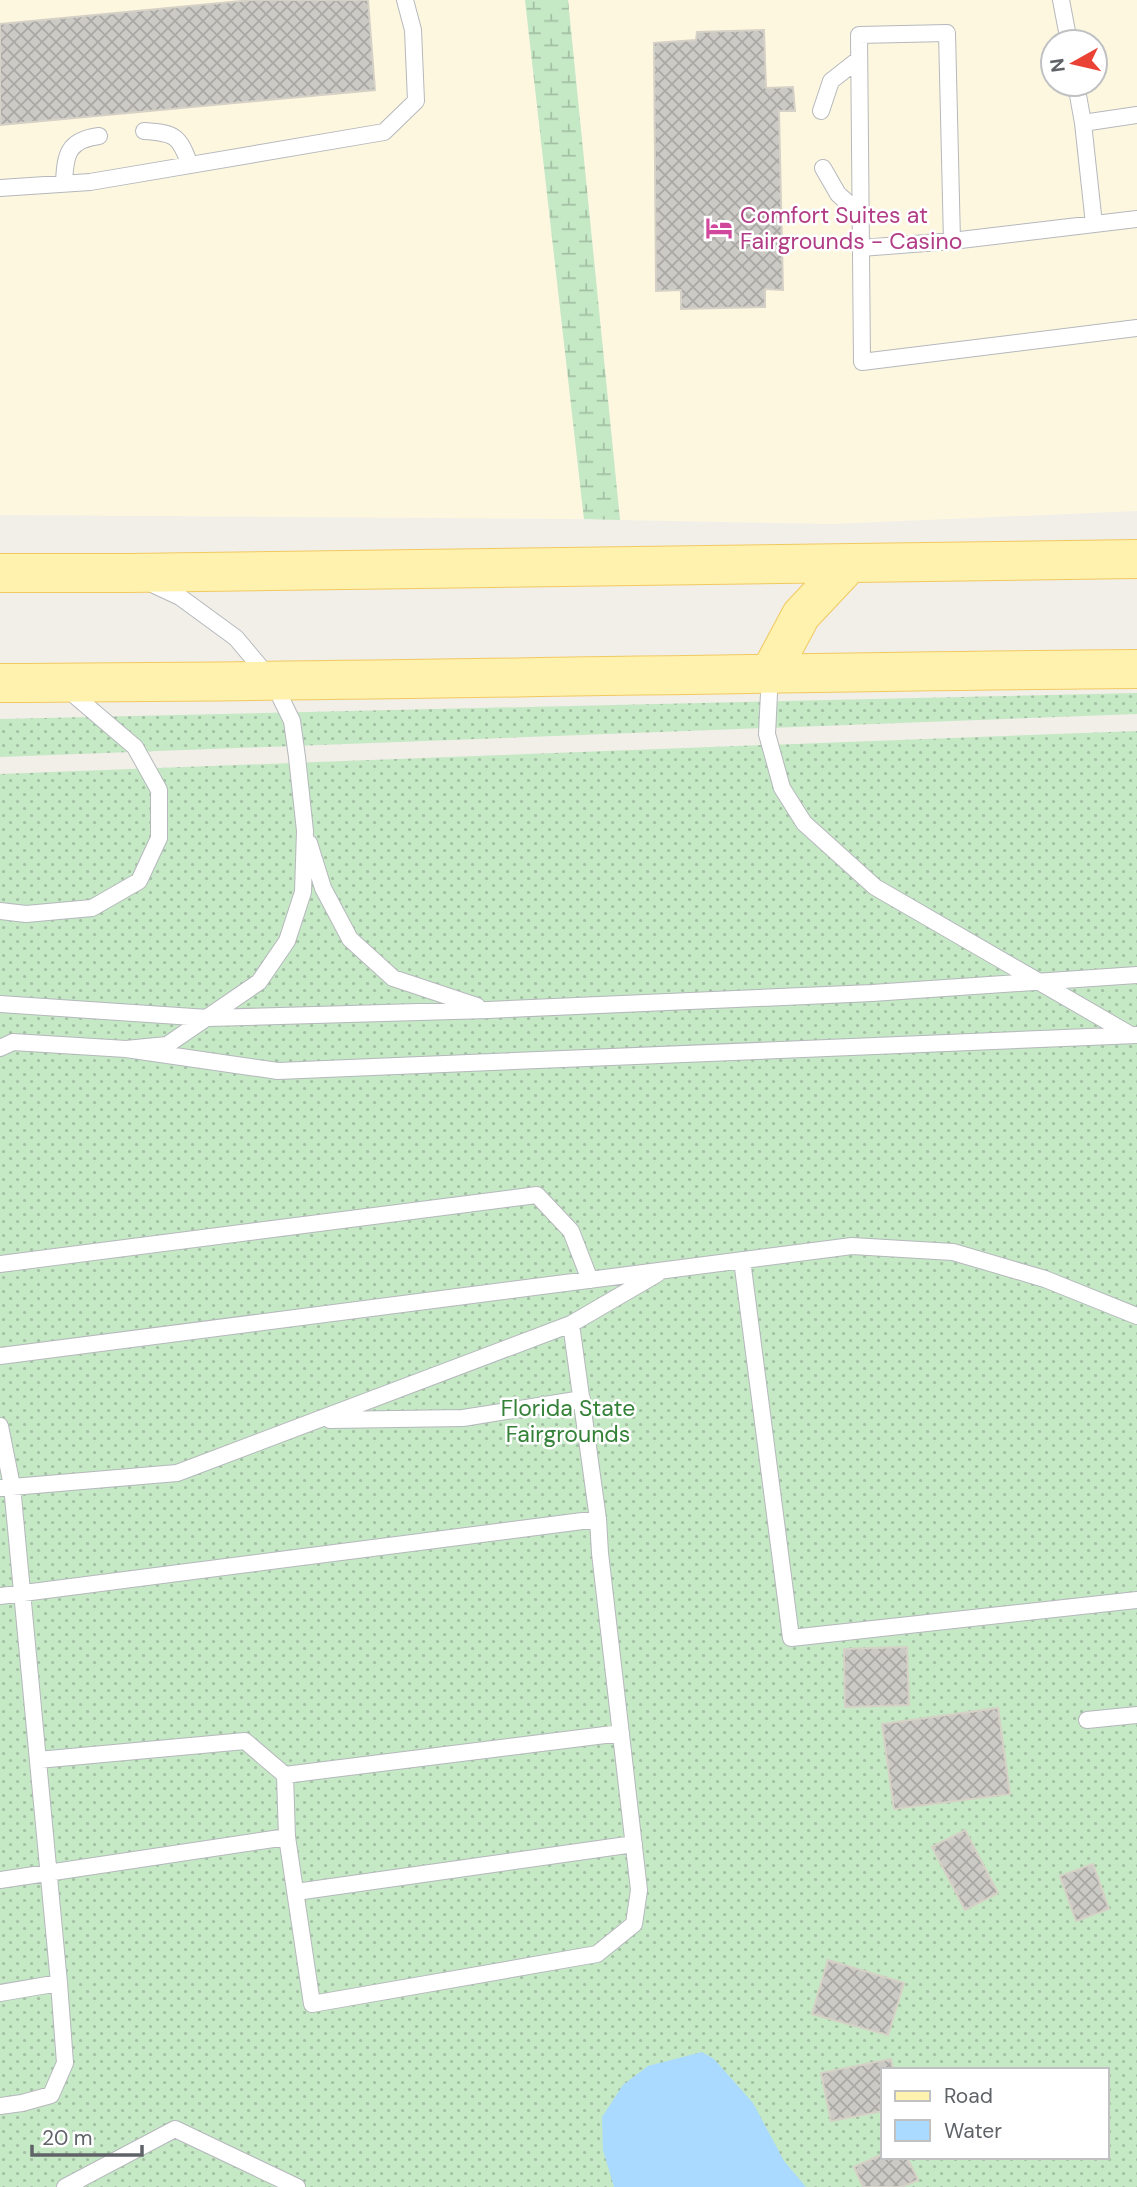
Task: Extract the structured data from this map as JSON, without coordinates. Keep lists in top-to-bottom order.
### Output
{
  "parks": ["Florida State Fairgrounds"],
  "places": {
    "hotel": ["Comfort Suites at Fairgrounds - Casino"]
  },
  "legend": ["Road", "Water"],
  "scale_bar": "20 m",
  "north": "left"
}
